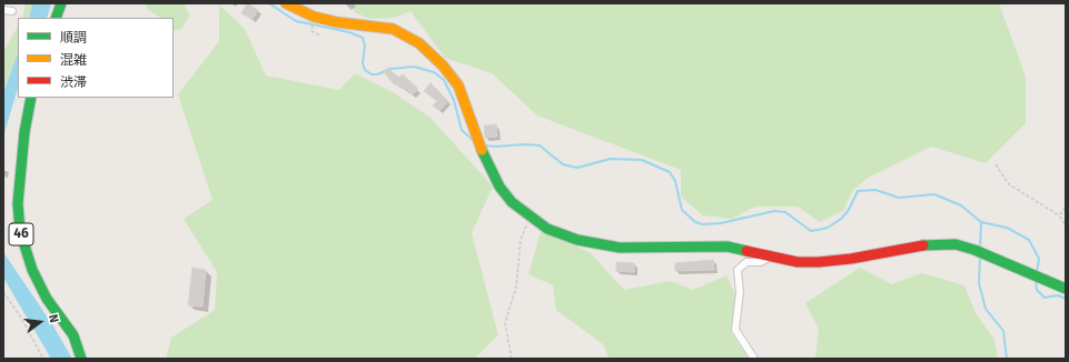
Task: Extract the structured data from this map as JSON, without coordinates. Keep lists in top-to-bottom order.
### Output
{
  "streets": {
    "street": ["46"]
  },
  "legend": ["順調", "混雑", "渋滞"],
  "north": "right"
}
